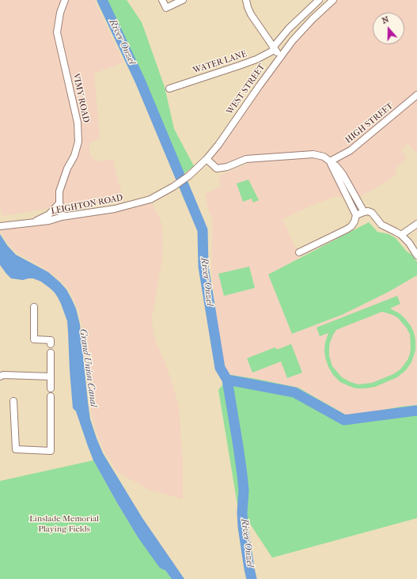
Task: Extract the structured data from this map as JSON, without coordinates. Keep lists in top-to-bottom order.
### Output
{
  "streets": {
    "street": [
      "WATER LANE",
      "WEST STREET",
      "VIMY ROAD",
      "HIGH STREET",
      "LEIGHTON ROAD"
    ]
  },
  "crossings": [
    ["WEST STREET", "LEIGHTON ROAD"],
    ["VIMY ROAD", "LEIGHTON ROAD"]
  ],
  "water": ["River Ouzel", "Grand Union Canal"],
  "parks": ["Linslade Memorial Playing Fields"],
  "north": "top"
}
